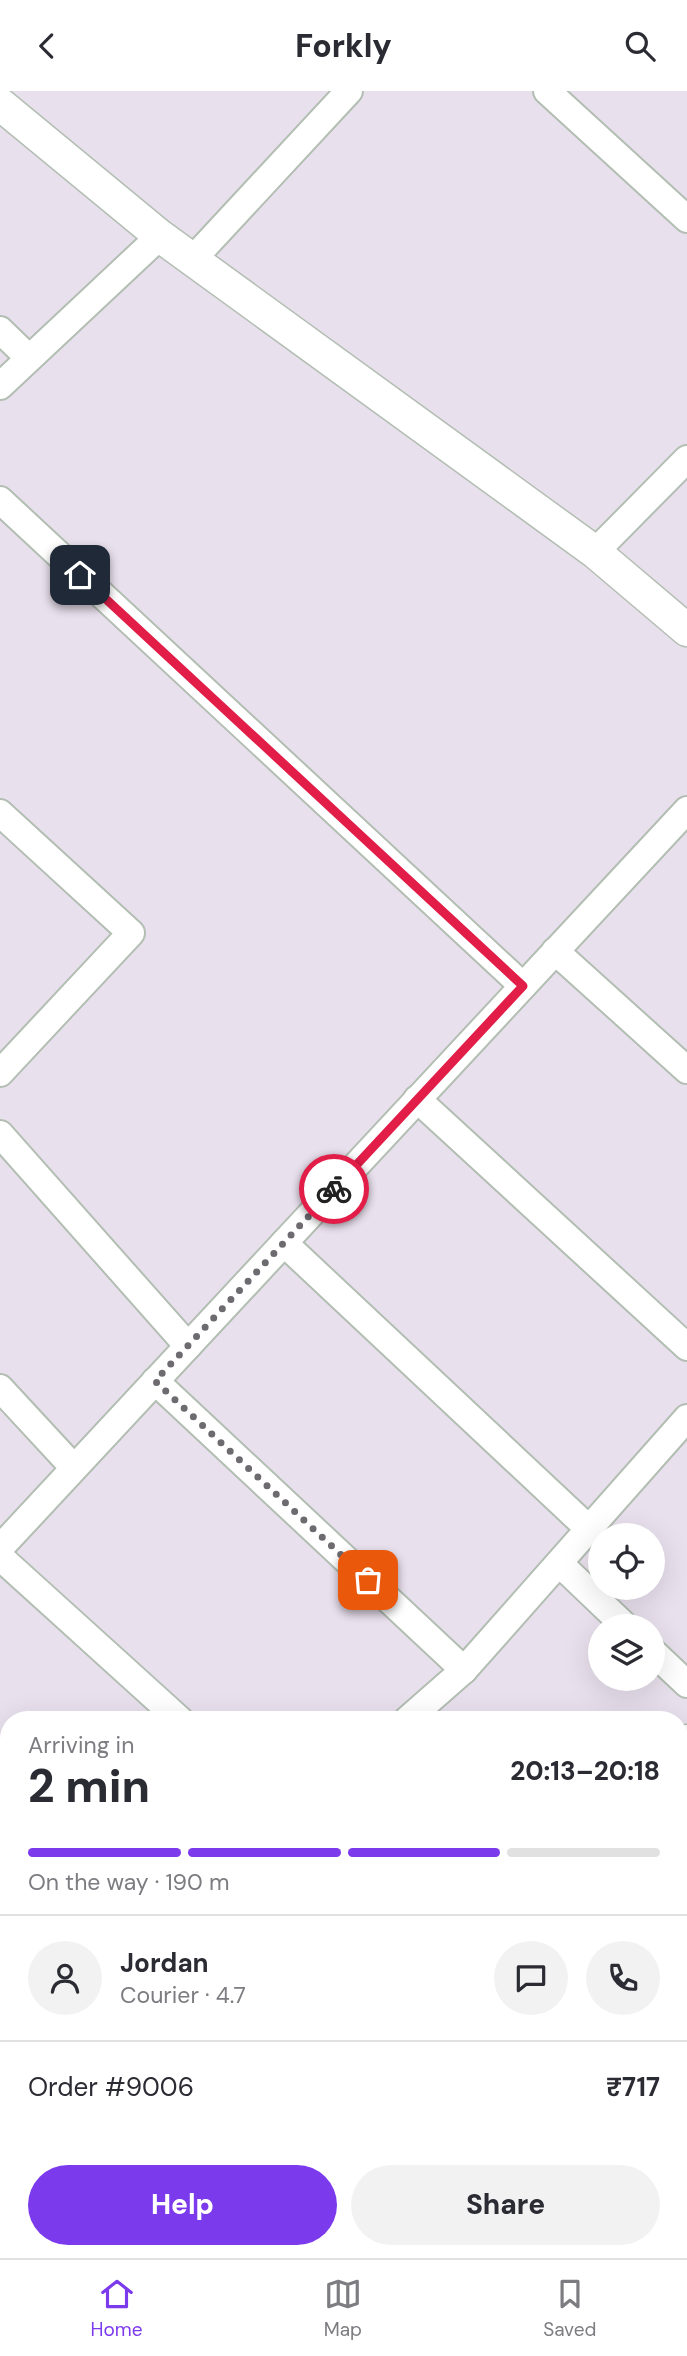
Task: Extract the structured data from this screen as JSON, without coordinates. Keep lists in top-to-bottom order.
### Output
{
  "page": {
    "header": "Forkly",
    "heading": ["2 min", "Arriving in", "20:13–20:18"],
    "panel": [
      "Jordan",
      "Courier · 4.7",
      "Order #9006",
      "₹717"
    ],
    "bar": "On the way · 190 m",
    "buttons": ["Help", "Share"],
    "tabs": ["Home", "Map", "Saved"]
  }
}
